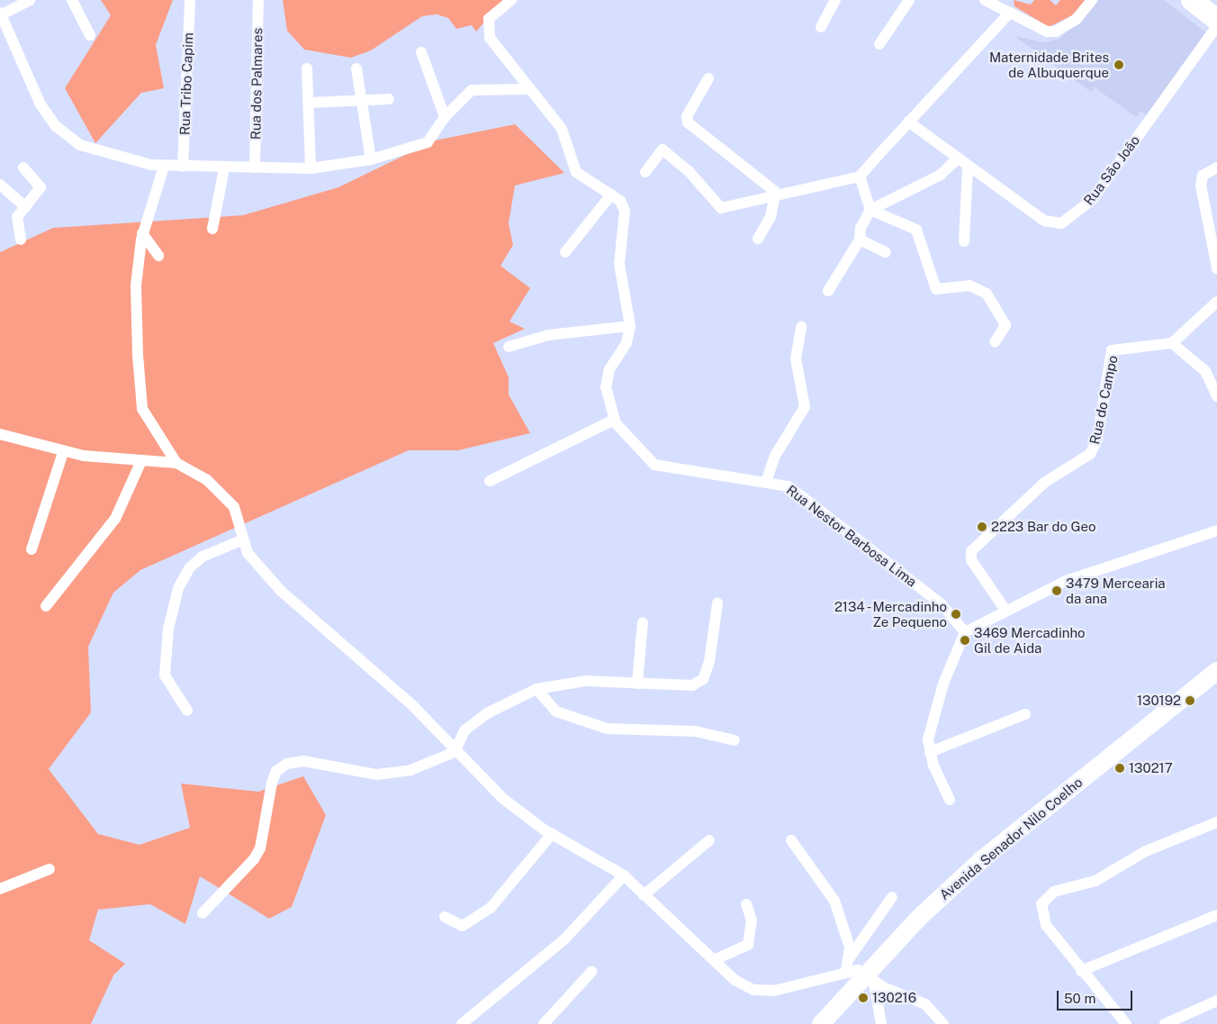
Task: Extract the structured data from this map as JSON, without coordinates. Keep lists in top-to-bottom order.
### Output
{
  "streets": {
    "main road": ["Avenida Senador Nilo Coelho"],
    "street": [
      "Rua Tribo Capim",
      "Rua dos Palmares",
      "Rua São João",
      "Rua do Campo",
      "Rua Nestor Barbosa Lima"
    ]
  },
  "places": [
    "Maternidade Brites de Albuquerque",
    "2223 Bar do Geo",
    "3479 Mercearia da ana",
    "2134 - Mercadinho Ze Pequeno",
    "3469 Mercadinho Gil de Aida",
    "130192",
    "130217",
    "130216"
  ],
  "scale_bar": "50 m"
}
